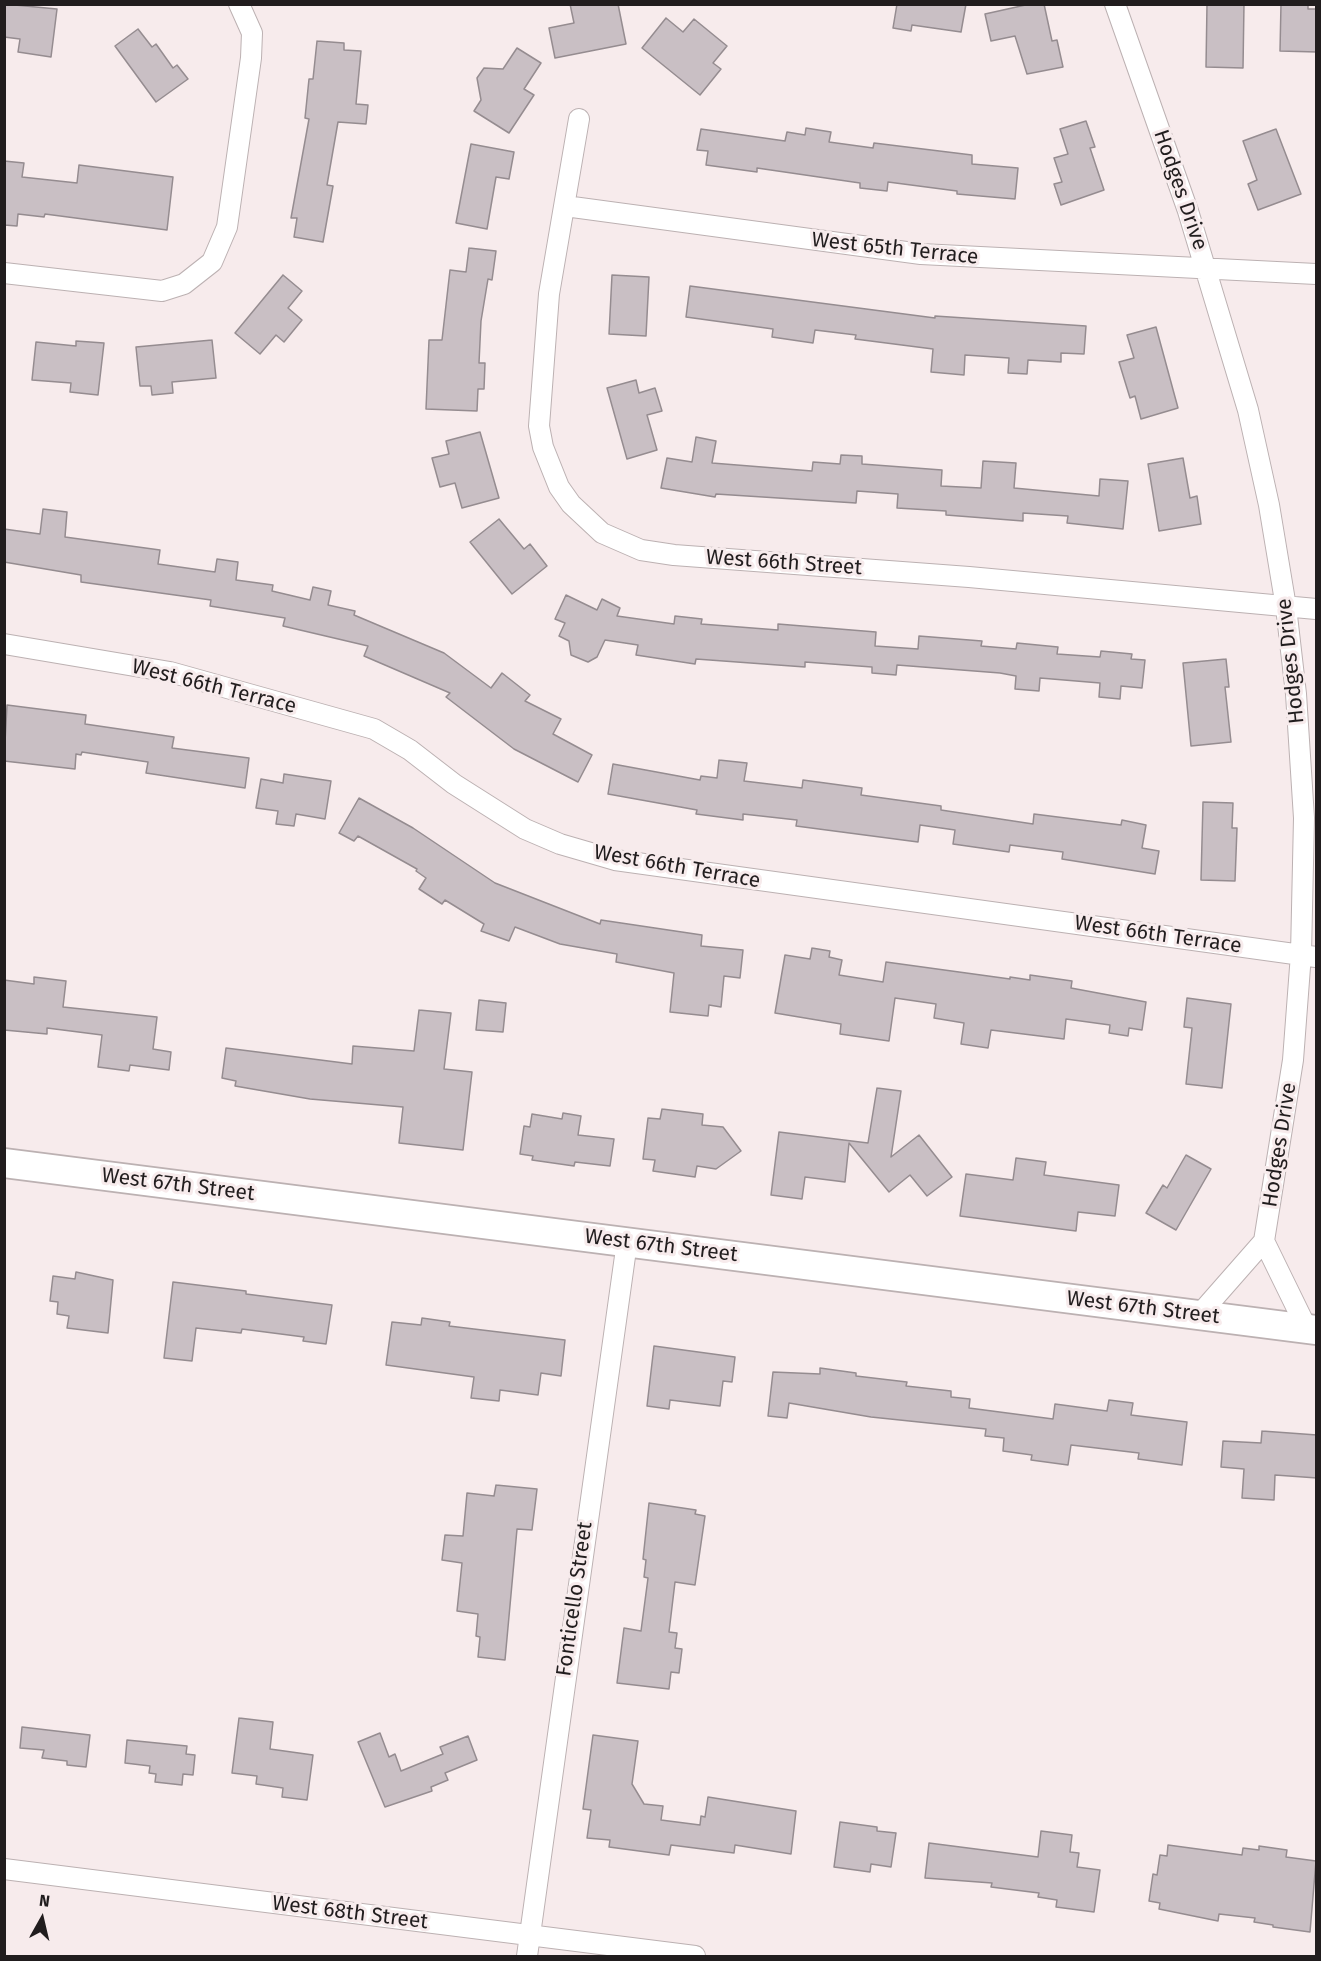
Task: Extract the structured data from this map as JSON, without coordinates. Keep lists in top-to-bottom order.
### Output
{
  "streets": {
    "street": [
      "Hodges Drive",
      "West 65th Terrace",
      "West 66th Street",
      "West 66th Terrace",
      "West 67th Street",
      "Fonticello Street",
      "West 68th Street"
    ]
  },
  "crossings": [
    ["Hodges Drive", "West 65th Terrace"],
    ["Hodges Drive", "West 66th Street"],
    ["Hodges Drive", "West 66th Terrace"],
    ["West 65th Terrace", "West 66th Street"],
    ["West 67th Street", "Fonticello Street"],
    ["Fonticello Street", "West 68th Street"]
  ],
  "north": "top"
}
